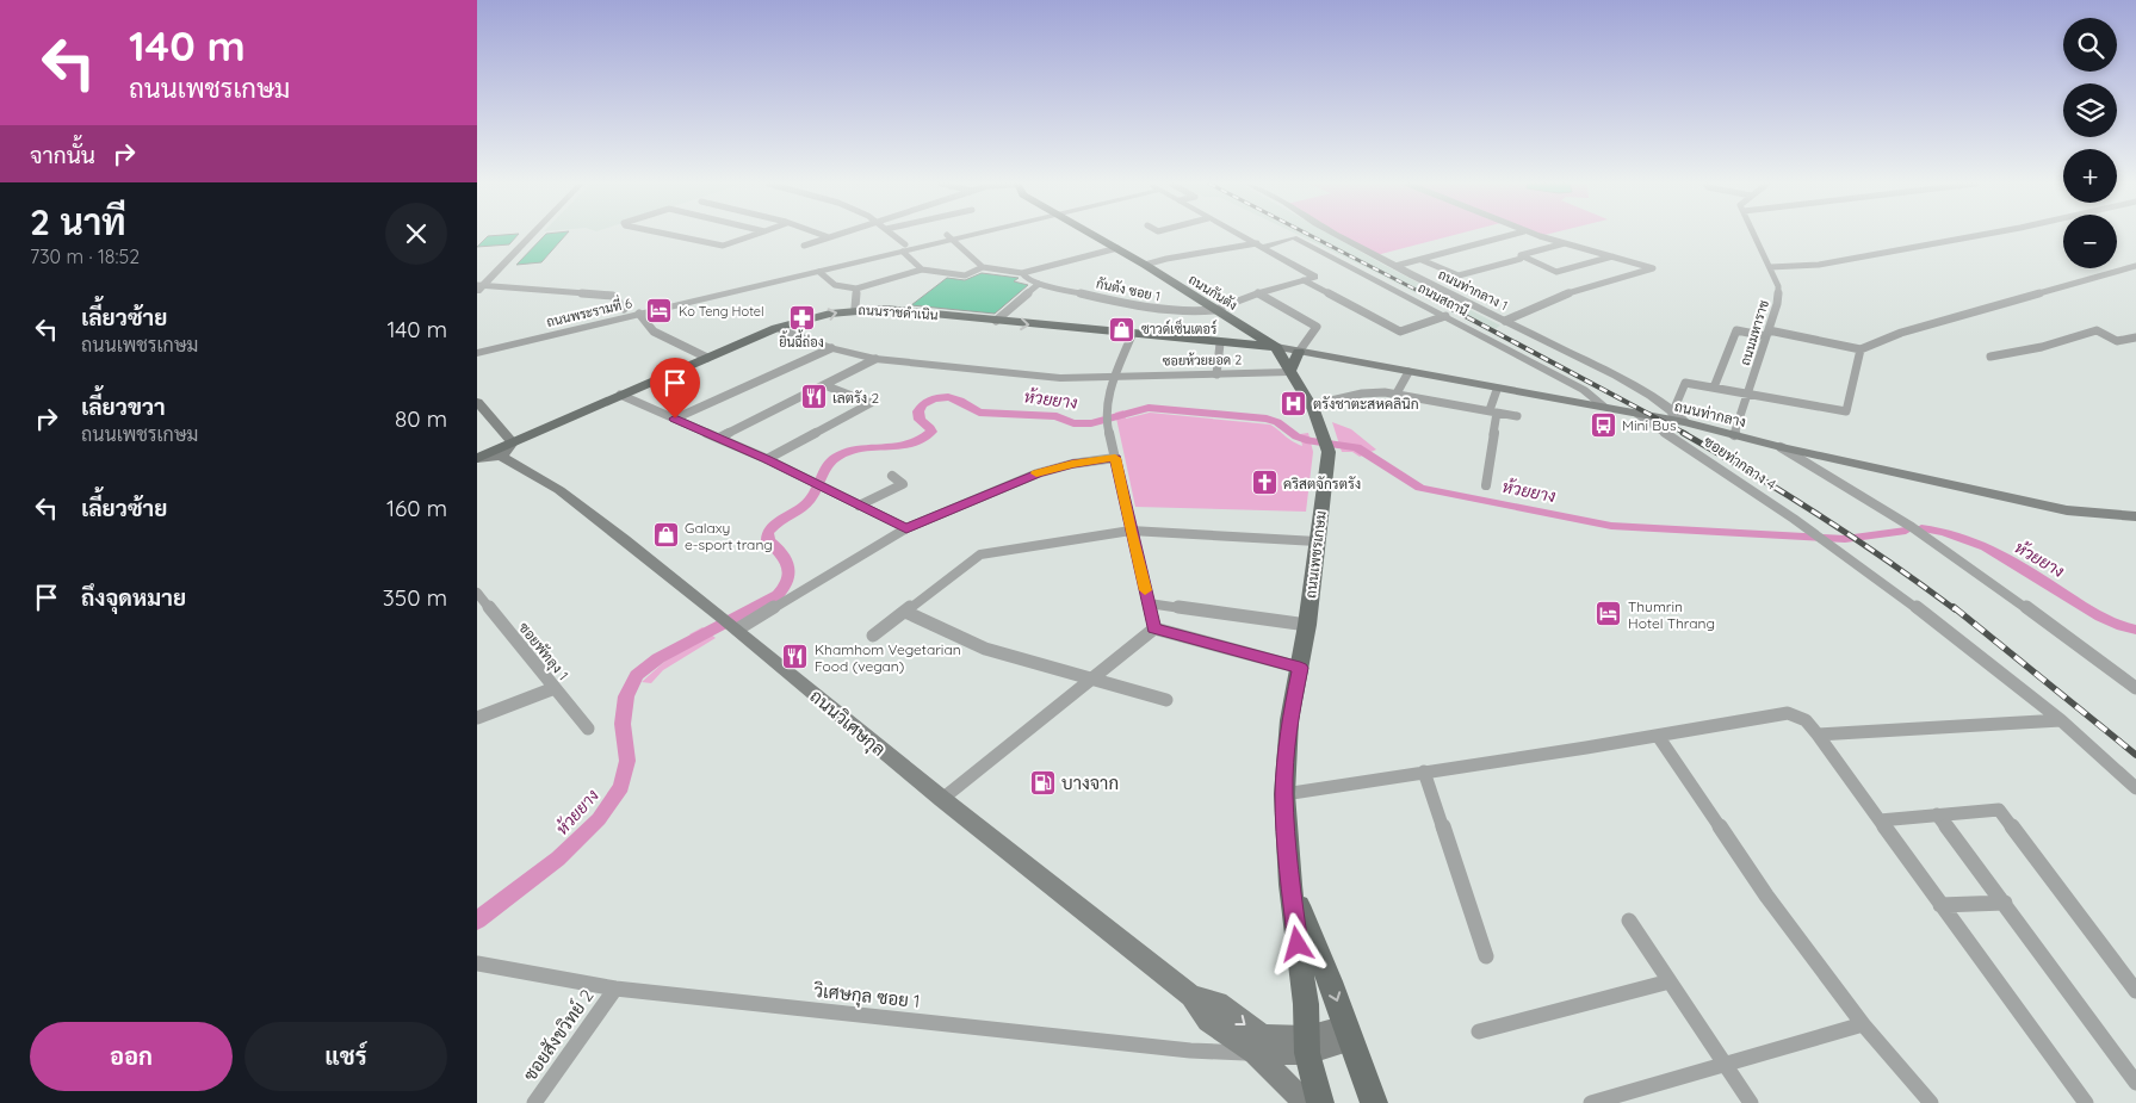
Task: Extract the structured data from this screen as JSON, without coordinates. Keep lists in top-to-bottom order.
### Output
{
  "streets": {
    "main road": [
      "ถนนกันตัง",
      "ถนนราชดำเนิน",
      "ถนนท่ากลาง",
      "ถนนเพชรเกษม",
      "ถนนวิเศษกุล"
    ],
    "street": [
      "กันตัง ซอย 1",
      "ถนนท่ากลาง 1",
      "ถนนสถานี",
      "ถนนพระรามที่ 6",
      "ถนนมหาราช",
      "ซอยห้วยยอด 2",
      "ซอยท่ากลาง 4",
      "ซอยพัทลุง 1",
      "วิเศษกุล ซอย 1",
      "ซอยสังขวิทย์ 2"
    ]
  },
  "crossings": [
    ["กันตัง ซอย 1", "ถนนกันตัง"],
    ["ถนนท่ากลาง 1", "ถนนท่ากลาง"],
    ["ถนนกันตัง", "ถนนราชดำเนิน"],
    ["ถนนกันตัง", "ถนนท่ากลาง"],
    ["ถนนกันตัง", "ถนนเพชรเกษม"],
    ["ถนนสถานี", "ถนนท่ากลาง"],
    ["ถนนราชดำเนิน", "ซอยห้วยยอด 2"],
    ["ถนนราชดำเนิน", "ถนนท่ากลาง"],
    ["ถนนราชดำเนิน", "ถนนเพชรเกษม"],
    ["ถนนมหาราช", "ถนนท่ากลาง"],
    ["ซอยห้วยยอด 2", "ถนนเพชรเกษม"],
    ["ถนนท่ากลาง", "ซอยท่ากลาง 4"],
    ["ถนนท่ากลาง", "ถนนเพชรเกษม"],
    ["ถนนเพชรเกษม", "ถนนวิเศษกุล"],
    ["ถนนวิเศษกุล", "วิเศษกุล ซอย 1"],
    ["วิเศษกุล ซอย 1", "ซอยสังขวิทย์ 2"]
  ],
  "water": ["ห้วยยาง"],
  "places": {
    "hotel": ["Ko Teng Hotel", "Thumrin Hotel Thrang"],
    "pharmacy": ["ยิ้นฉี้ถ่อง"],
    "shop": ["ซาวด์เซ็นเตอร์", "Galaxy e-sport trang"],
    "restaurant": ["เลตรัง 2", "Khamhom Vegetarian Food (vegan)"],
    "hospital": ["ตรังชาตะสหคลินิก"],
    "bus stop": ["Mini Bus"],
    "church": ["คริสตจักรตรัง"],
    "fuel station": ["บางจาก"]
  },
  "page": {
    "turn": ["140 m", "ถนนเพชรเกษม"],
    "map_buttons": ["+", "−"],
    "then": "จากนั้น",
    "heading": ["2 นาที", "730 m · 18:52"],
    "list": [
      {
        "name": "เลี้ยวซ้าย",
        "note": "ถนนเพชรเกษม",
        "value": "140 m"
      },
      {
        "name": "เลี้ยวขวา",
        "note": "ถนนเพชรเกษม",
        "value": "80 m"
      },
      {
        "name": "เลี้ยวซ้าย",
        "value": "160 m"
      },
      {
        "name": "ถึงจุดหมาย",
        "value": "350 m"
      }
    ],
    "buttons": ["ออก", "แชร์"]
  }
}
